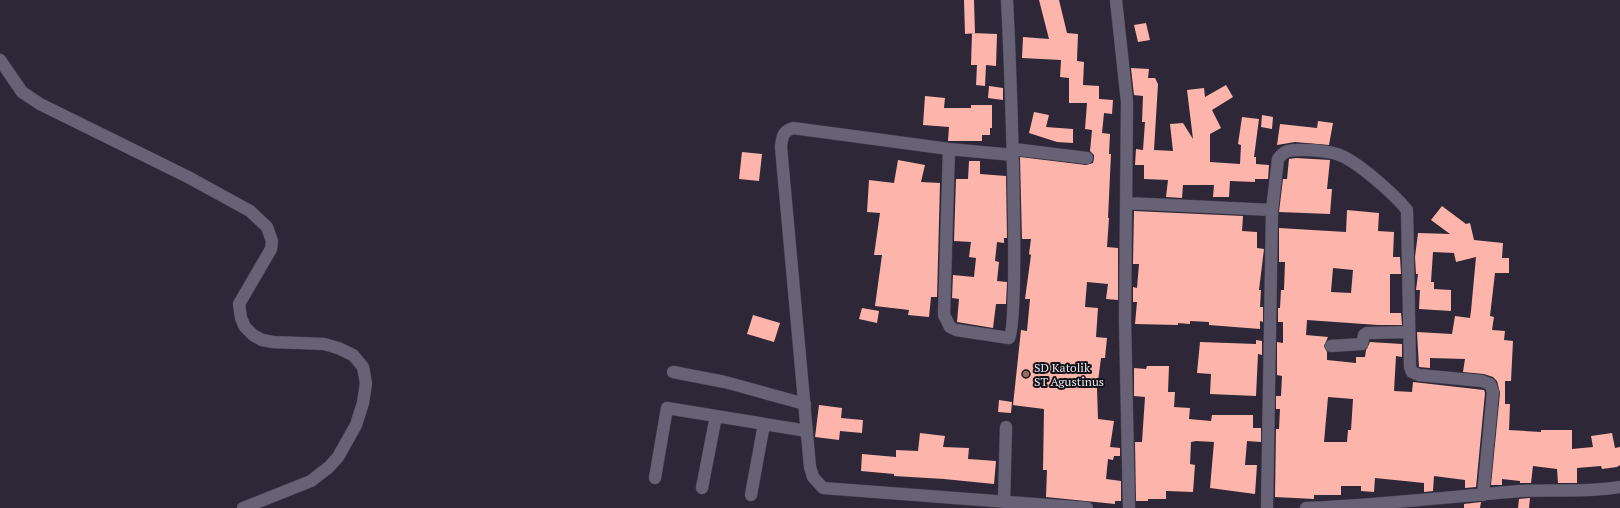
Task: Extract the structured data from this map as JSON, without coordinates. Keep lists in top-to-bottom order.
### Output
{
  "places": ["SD Katolik ST Agustinus"]
}
